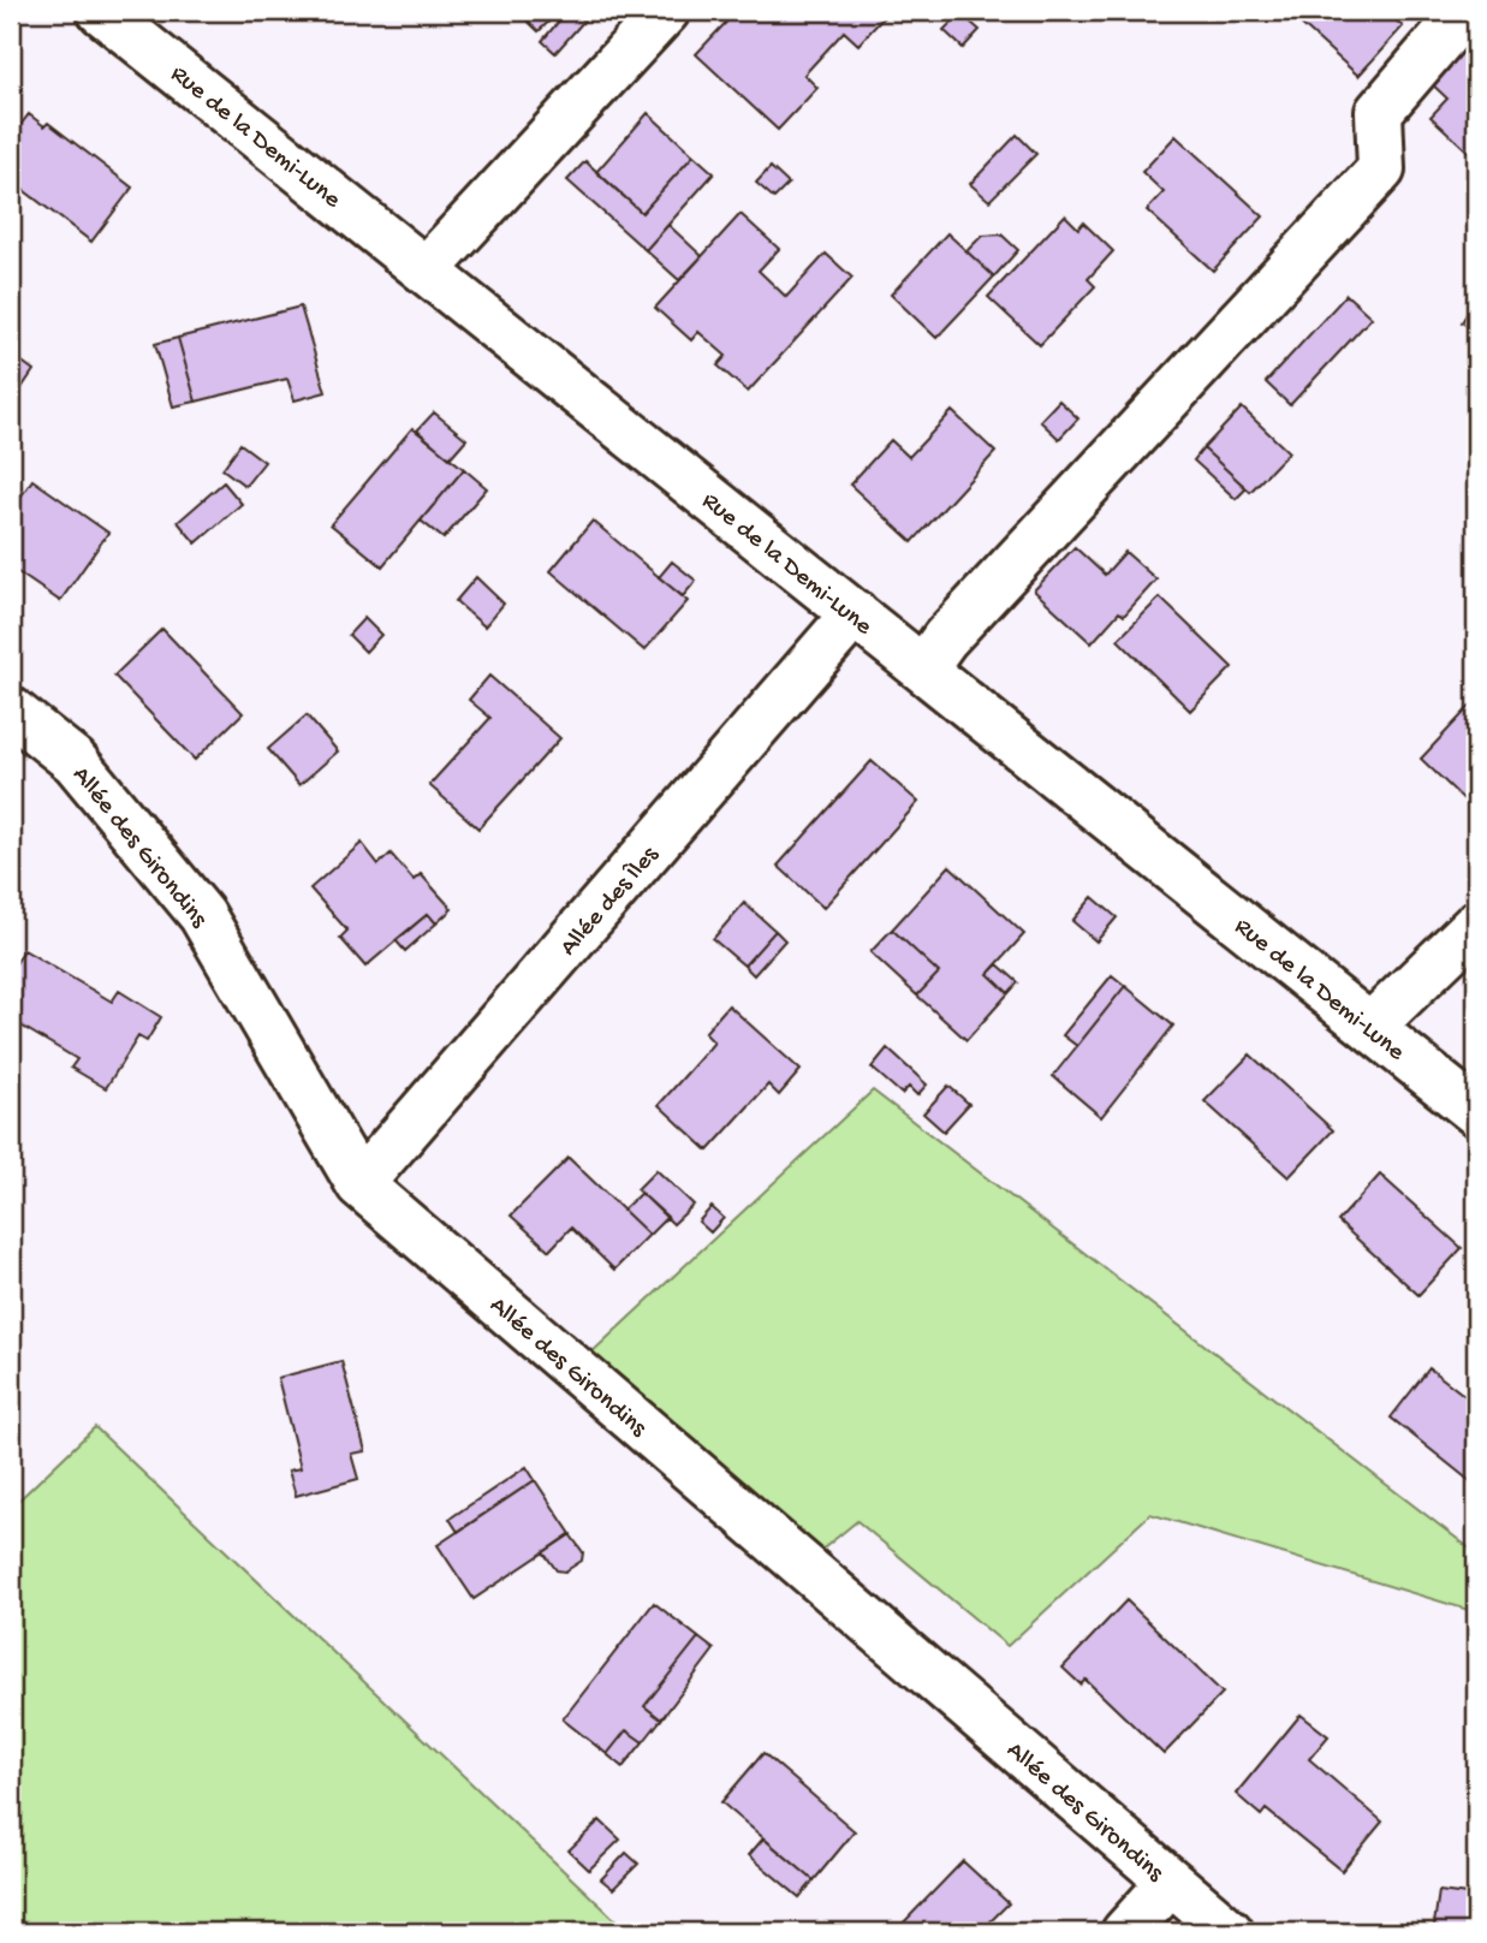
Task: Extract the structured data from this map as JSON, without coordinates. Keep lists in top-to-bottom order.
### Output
{
  "streets": {
    "street": ["Rue de la Demi-Lune", "Allée des Girondins", "Allée des Îles"]
  },
  "crossings": [
    ["Rue de la Demi-Lune", "Allée des Îles"],
    ["Allée des Girondins", "Allée des Îles"]
  ]
}
